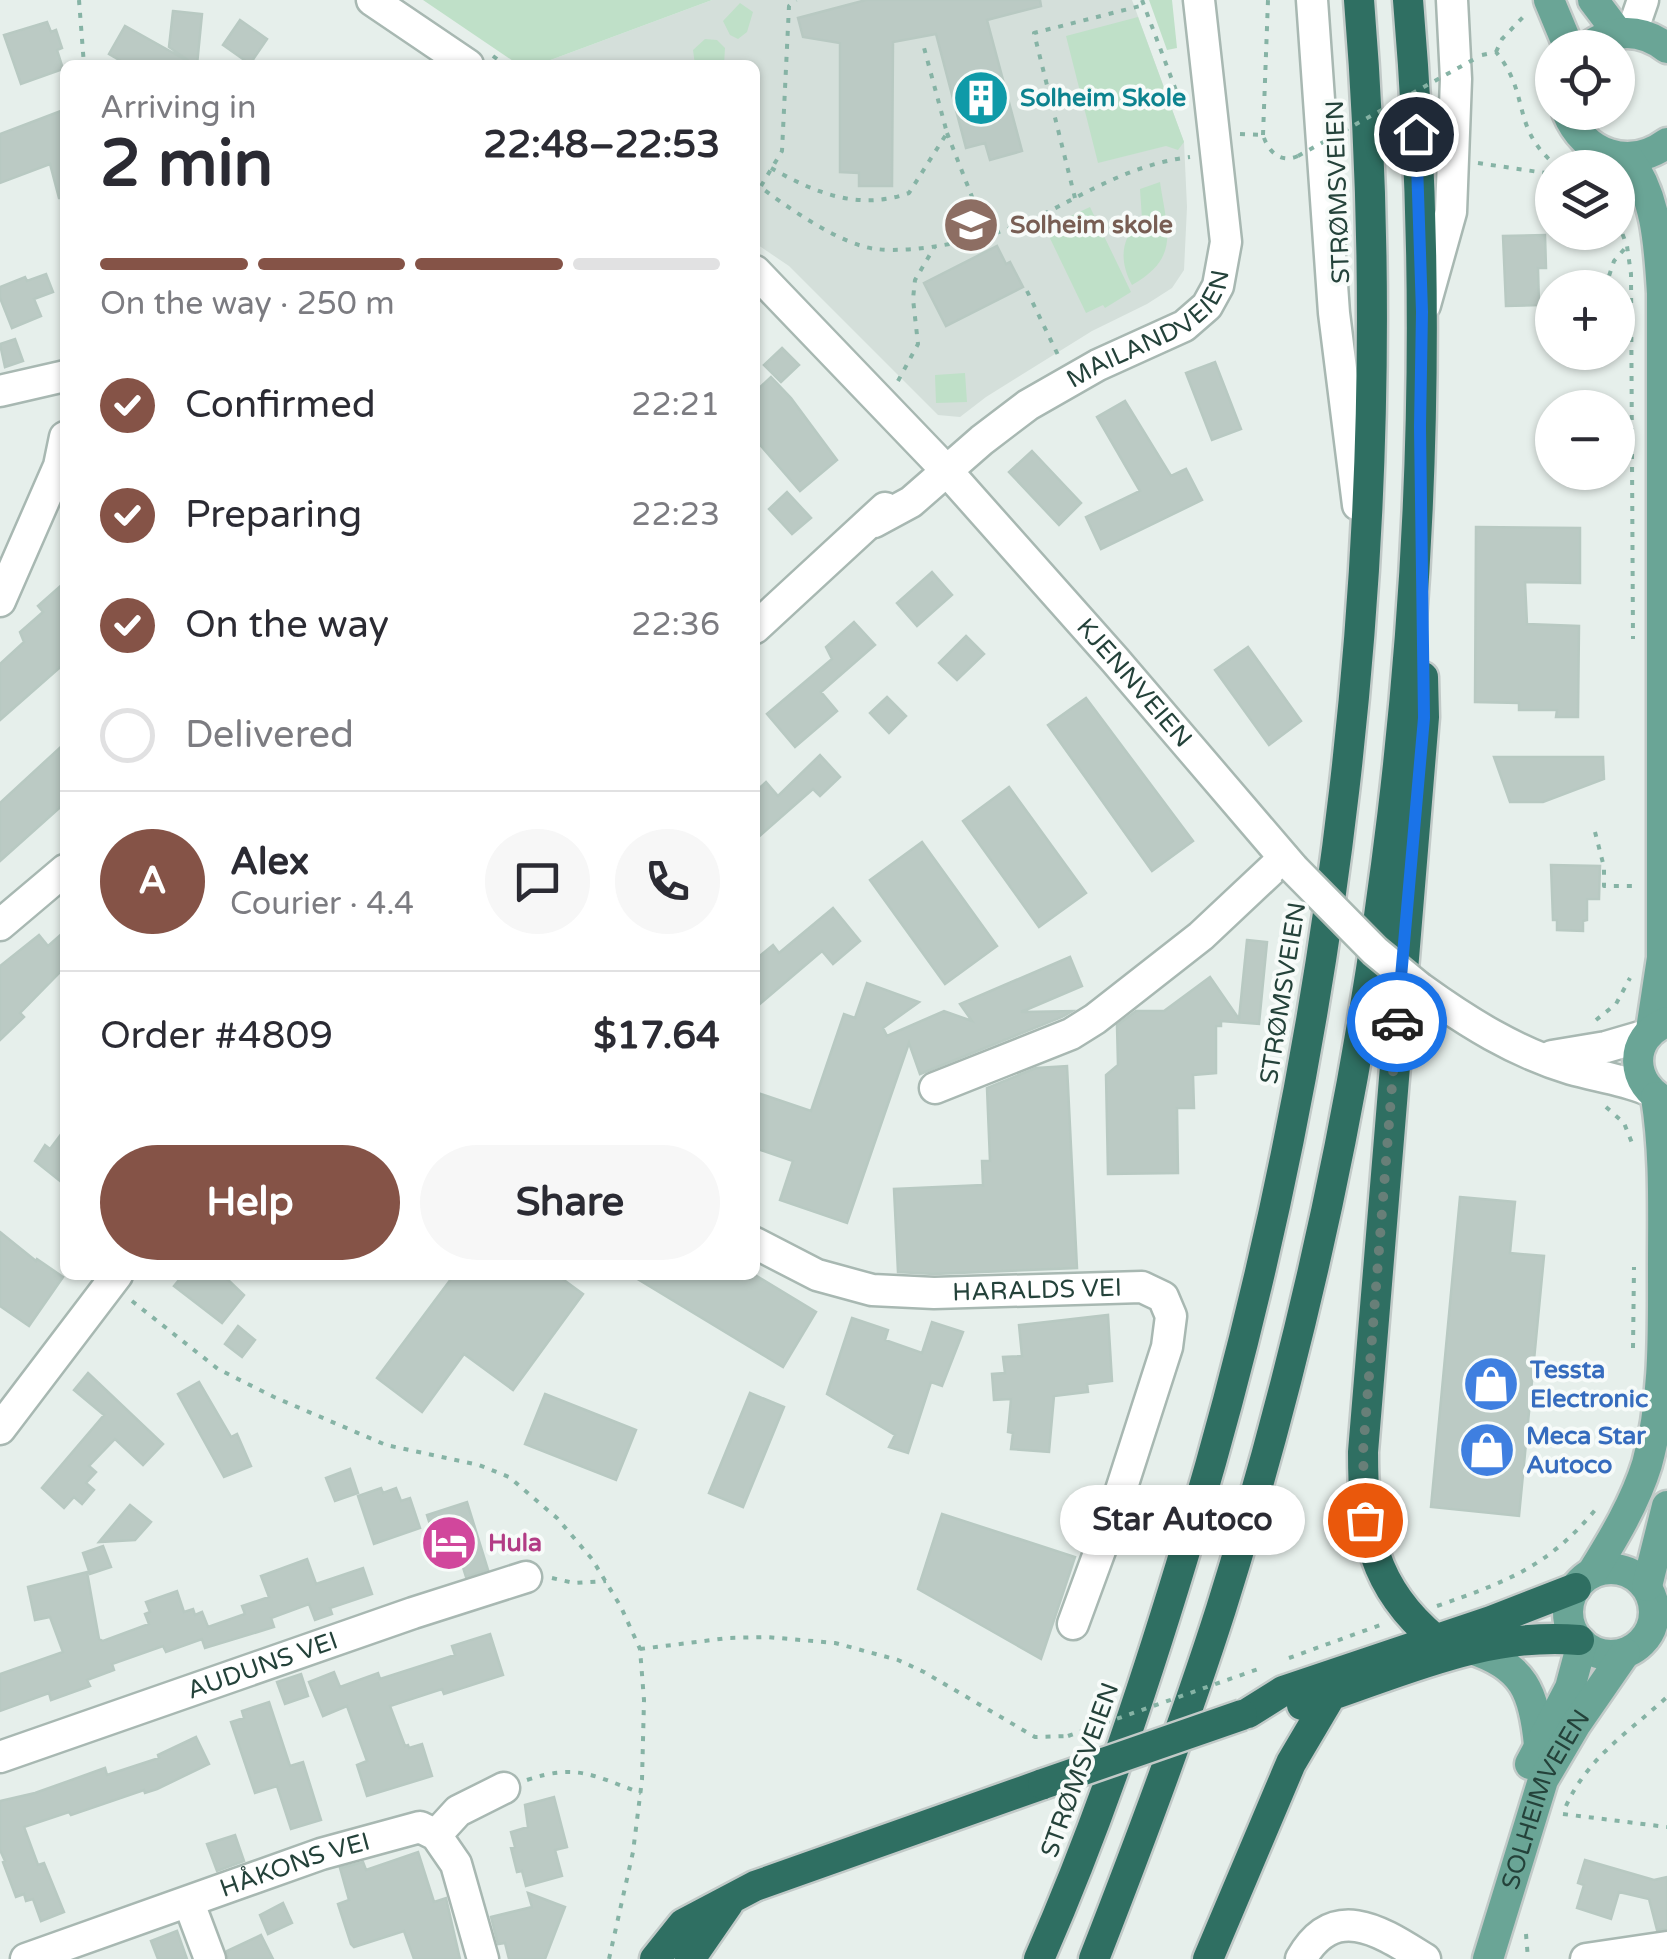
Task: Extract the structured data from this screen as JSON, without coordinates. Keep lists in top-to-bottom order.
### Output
{
  "streets": {
    "highway": ["STRØMSVEIEN"],
    "main road": ["SOLHEIMVEIEN"],
    "street": [
      "MAILANDVEIEN",
      "KJENNVEIEN",
      "HARALDS VEI",
      "AUDUNS VEI",
      "HÅKONS VEI"
    ]
  },
  "crossings": [
    ["MAILANDVEIEN", "KJENNVEIEN"]
  ],
  "places": {
    "building": ["Solheim Skole"],
    "school or university": ["Solheim skole"],
    "shop": ["Tessta Electronic", "Meca Star Autoco"],
    "other": ["Star Autoco"],
    "hotel": ["Hula"]
  },
  "page": {
    "map_buttons": ["+", "−"],
    "heading": ["2 min", "Arriving in", "22:48–22:53"],
    "panel": [
      "Alex",
      "Courier · 4.4",
      "Order #4809",
      "$17.64"
    ],
    "bar": "On the way · 250 m",
    "list": [
      ["Confirmed", "22:21"],
      ["Preparing", "22:23"],
      ["On the way", "22:36"],
      "Delivered"
    ],
    "round": "A",
    "buttons": ["Help", "Share"],
    "bubble": "Star Autoco"
  }
}
